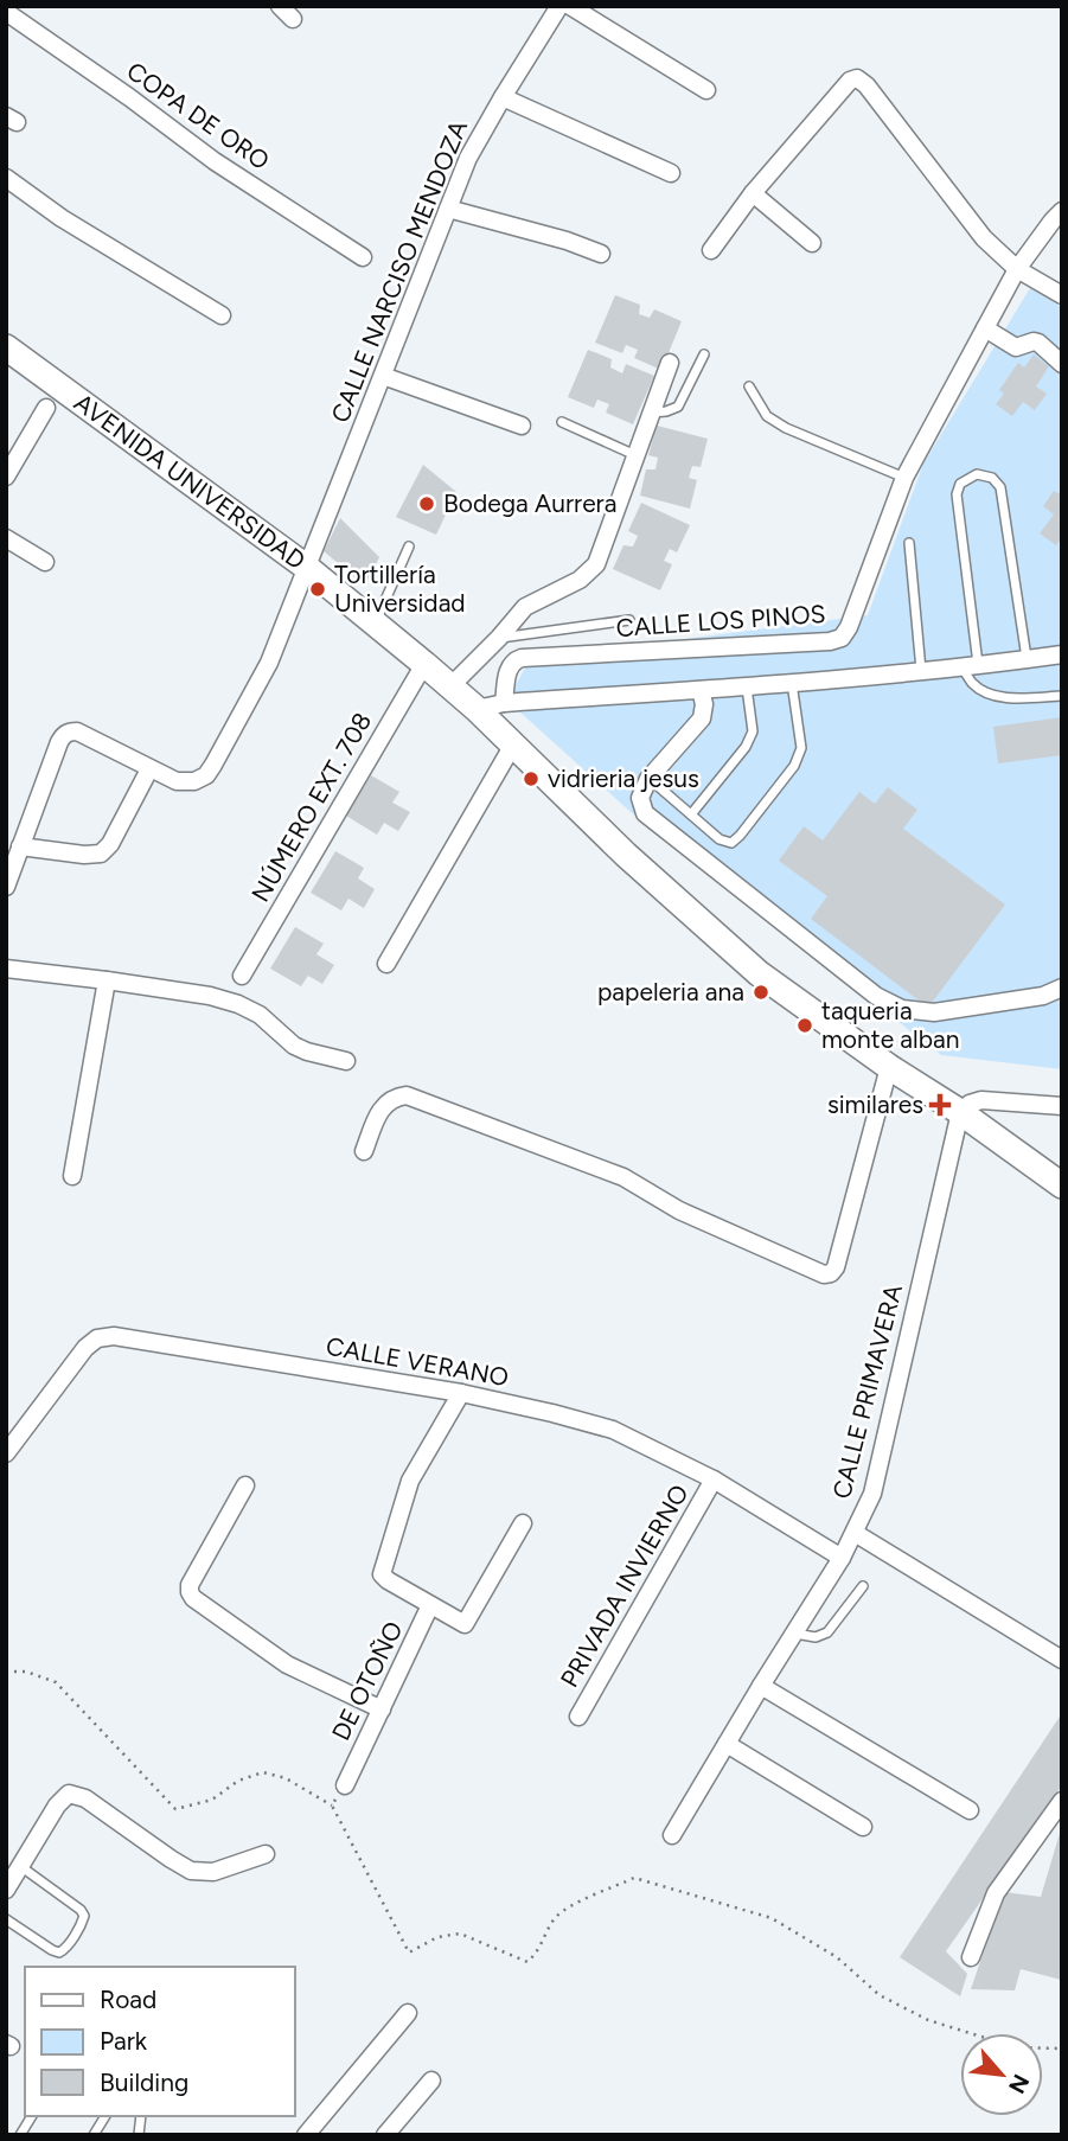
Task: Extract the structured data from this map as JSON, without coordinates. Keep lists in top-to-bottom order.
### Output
{
  "streets": {
    "street": [
      "COPA DE ORO",
      "CALLE NARCISO MENDOZA",
      "AVENIDA UNIVERSIDAD",
      "CALLE LOS PINOS",
      "NÚMERO EXT. 708",
      "CALLE VERANO",
      "CALLE PRIMAVERA",
      "PRIVADA INVIERNO",
      "DE OTOÑO"
    ]
  },
  "crossings": [
    ["CALLE NARCISO MENDOZA", "AVENIDA UNIVERSIDAD"],
    ["AVENIDA UNIVERSIDAD", "NÚMERO EXT. 708"],
    ["AVENIDA UNIVERSIDAD", "CALLE PRIMAVERA"],
    ["CALLE VERANO", "CALLE PRIMAVERA"],
    ["CALLE VERANO", "PRIVADA INVIERNO"],
    ["CALLE VERANO", "DE OTOÑO"]
  ],
  "places": {
    "other": [
      "Bodega Aurrera",
      "Tortillería Universidad",
      "vidrieria jesus",
      "papeleria ana",
      "taqueria monte alban"
    ],
    "health": ["similares"]
  },
  "legend": ["Road", "Park", "Building"],
  "north": "bottom right"
}
